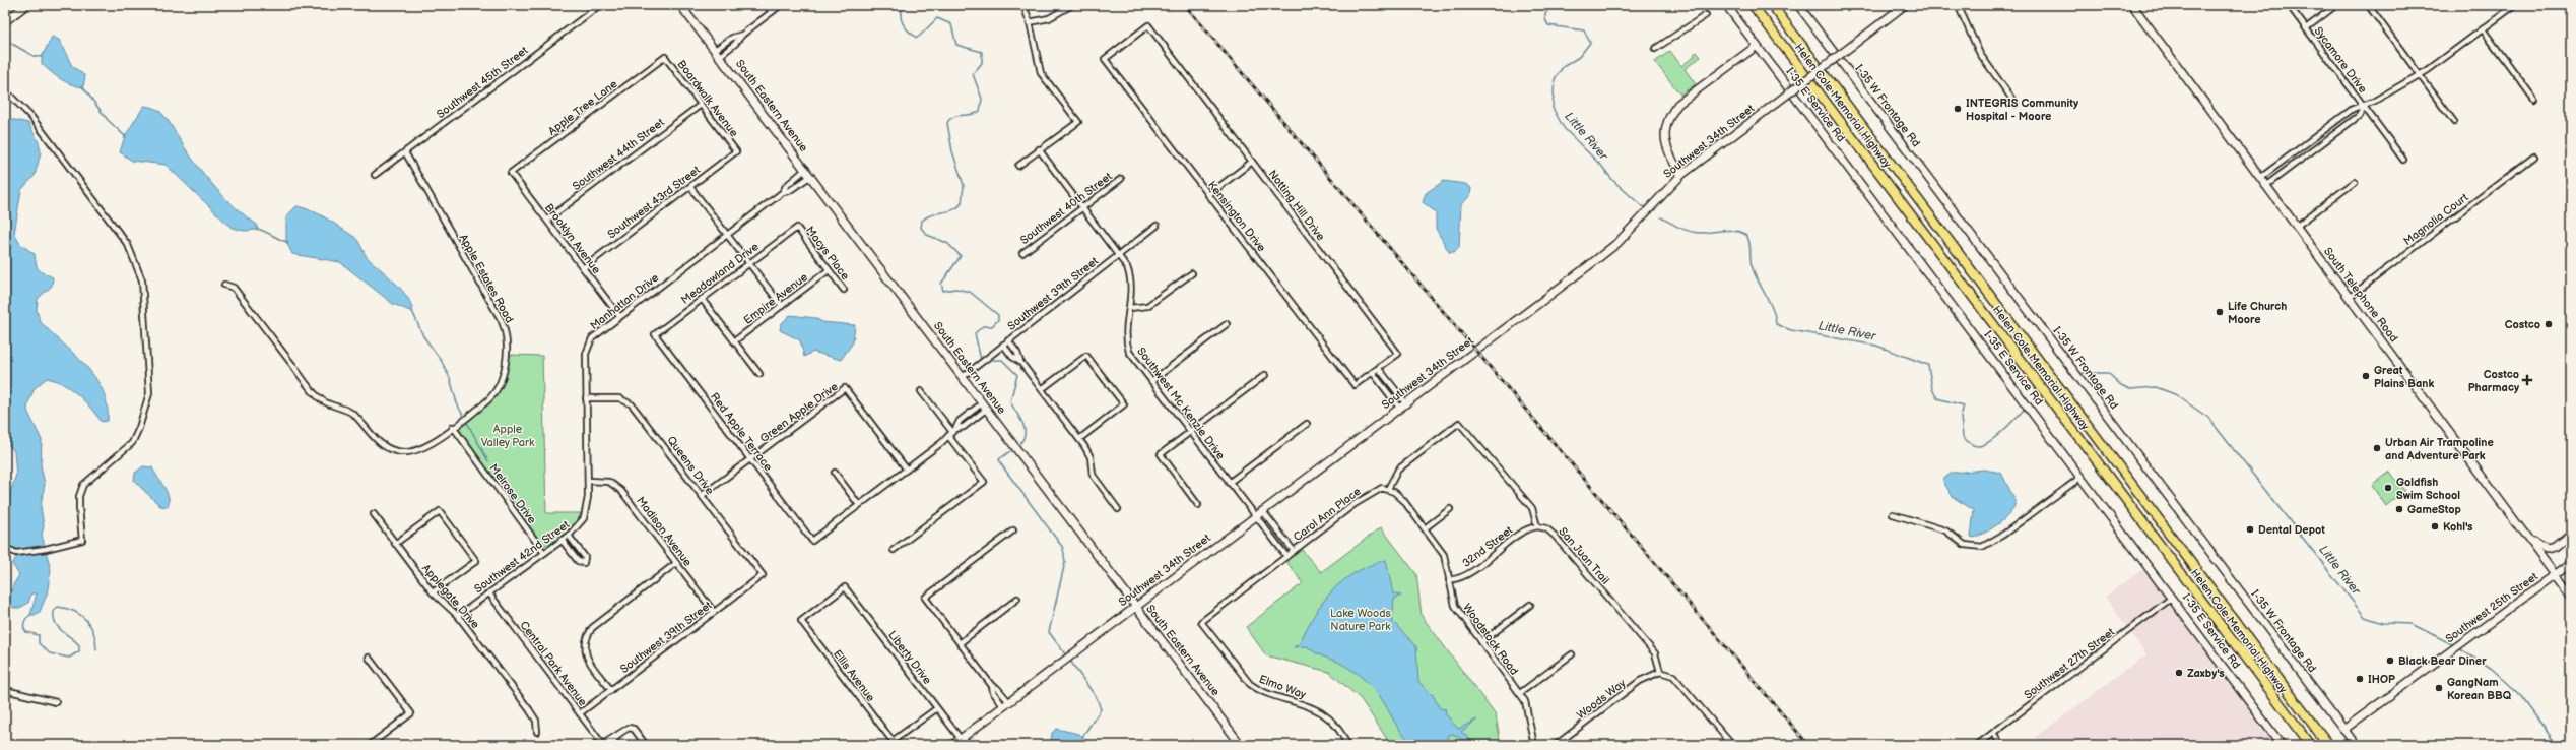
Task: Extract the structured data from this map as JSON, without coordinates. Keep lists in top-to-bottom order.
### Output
{
  "streets": {
    "highway": ["Helen Cole Memorial Highway"],
    "street": [
      "Sycamore Drive",
      "Southwest 45th Street",
      "Boardwalk Avenue",
      "I-35 E Service Rd",
      "South Eastern Avenue",
      "I-35 W Frontage Rd",
      "Apple Tree Lane",
      "Southwest 34th Street",
      "Southwest 44th Street",
      "Southwest 43rd Street",
      "Notting Hill Drive",
      "Southwest 40th Street",
      "Kensington Drive",
      "Magnolia Court",
      "Brooklyn Avenue",
      "Macys Place",
      "Meadowland Drive",
      "Apple Estates Road",
      "Southwest 39th Street",
      "South Telephone Road",
      "Empire Avenue",
      "Manhattan Drive",
      "Southwest Mc Kenzie Drive",
      "Green Apple Drive",
      "Red Apple Terrace",
      "Queens Drive",
      "Melrose Drive",
      "Carol Ann Place",
      "Madison Avenue",
      "32nd Street",
      "San Juan Trail",
      "Southwest 42nd Street",
      "Applegate Drive",
      "Southwest 25th Street",
      "Woodstock Road",
      "Liberty Drive",
      "Central Park Avenue",
      "Southwest 27th Street",
      "Ellis Avenue",
      "Elmo Way",
      "Woods Way"
    ]
  },
  "crossings": [
    ["Southwest 45th Street", "Apple Estates Road"],
    ["Boardwalk Avenue", "Apple Tree Lane"],
    ["Boardwalk Avenue", "Southwest 44th Street"],
    ["Boardwalk Avenue", "Southwest 43rd Street"],
    ["I-35 E Service Rd", "Southwest 27th Street"],
    ["South Eastern Avenue", "Southwest 34th Street"],
    ["South Eastern Avenue", "Southwest 39th Street"],
    ["South Eastern Avenue", "Manhattan Drive"],
    ["I-35 W Frontage Rd", "Southwest 25th Street"],
    ["Apple Tree Lane", "Brooklyn Avenue"],
    ["Southwest 34th Street", "Southwest Mc Kenzie Drive"],
    ["Southwest 34th Street", "Liberty Drive"],
    ["Southwest 44th Street", "Brooklyn Avenue"],
    ["Southwest 43rd Street", "Brooklyn Avenue"],
    ["Notting Hill Drive", "Kensington Drive"],
    ["Southwest 40th Street", "Southwest Mc Kenzie Drive"],
    ["Magnolia Court", "South Telephone Road"],
    ["Brooklyn Avenue", "Manhattan Drive"],
    ["Macys Place", "Meadowland Drive"],
    ["Macys Place", "Empire Avenue"],
    ["Meadowland Drive", "Red Apple Terrace"],
    ["Apple Estates Road", "Melrose Drive"],
    ["Southwest 39th Street", "Southwest Mc Kenzie Drive"],
    ["Southwest 39th Street", "Queens Drive"],
    ["Southwest 39th Street", "Madison Avenue"],
    ["Southwest 39th Street", "Central Park Avenue"],
    ["South Telephone Road", "Southwest 25th Street"],
    ["Manhattan Drive", "Queens Drive"],
    ["Manhattan Drive", "Madison Avenue"],
    ["Manhattan Drive", "Southwest 42nd Street"],
    ["Southwest Mc Kenzie Drive", "Carol Ann Place"],
    ["Green Apple Drive", "Red Apple Terrace"],
    ["Green Apple Drive", "Queens Drive"],
    ["Melrose Drive", "Southwest 42nd Street"],
    ["Carol Ann Place", "Woodstock Road"],
    ["Carol Ann Place", "Elmo Way"],
    ["Madison Avenue", "Southwest 42nd Street"],
    ["32nd Street", "San Juan Trail"],
    ["32nd Street", "Woodstock Road"],
    ["San Juan Trail", "Woods Way"],
    ["Southwest 42nd Street", "Applegate Drive"],
    ["Southwest 42nd Street", "Central Park Avenue"],
    ["Liberty Drive", "Ellis Avenue"]
  ],
  "water": ["Little River"],
  "parks": ["Apple Valley Park", "Lake Woods Nature Park"],
  "places": {
    "other": [
      "INTEGRIS Community Hospital - Moore",
      "Life Church Moore",
      "Costco",
      "Great Plains Bank",
      "Urban Air Trampoline and Adventure Park",
      "Goldfish Swim School",
      "GameStop",
      "Kohl's",
      "Dental Depot",
      "Black Bear Diner",
      "Zaxby's",
      "IHOP",
      "GangNam Korean BBQ"
    ],
    "health": ["Costco Pharmacy"]
  }
}
